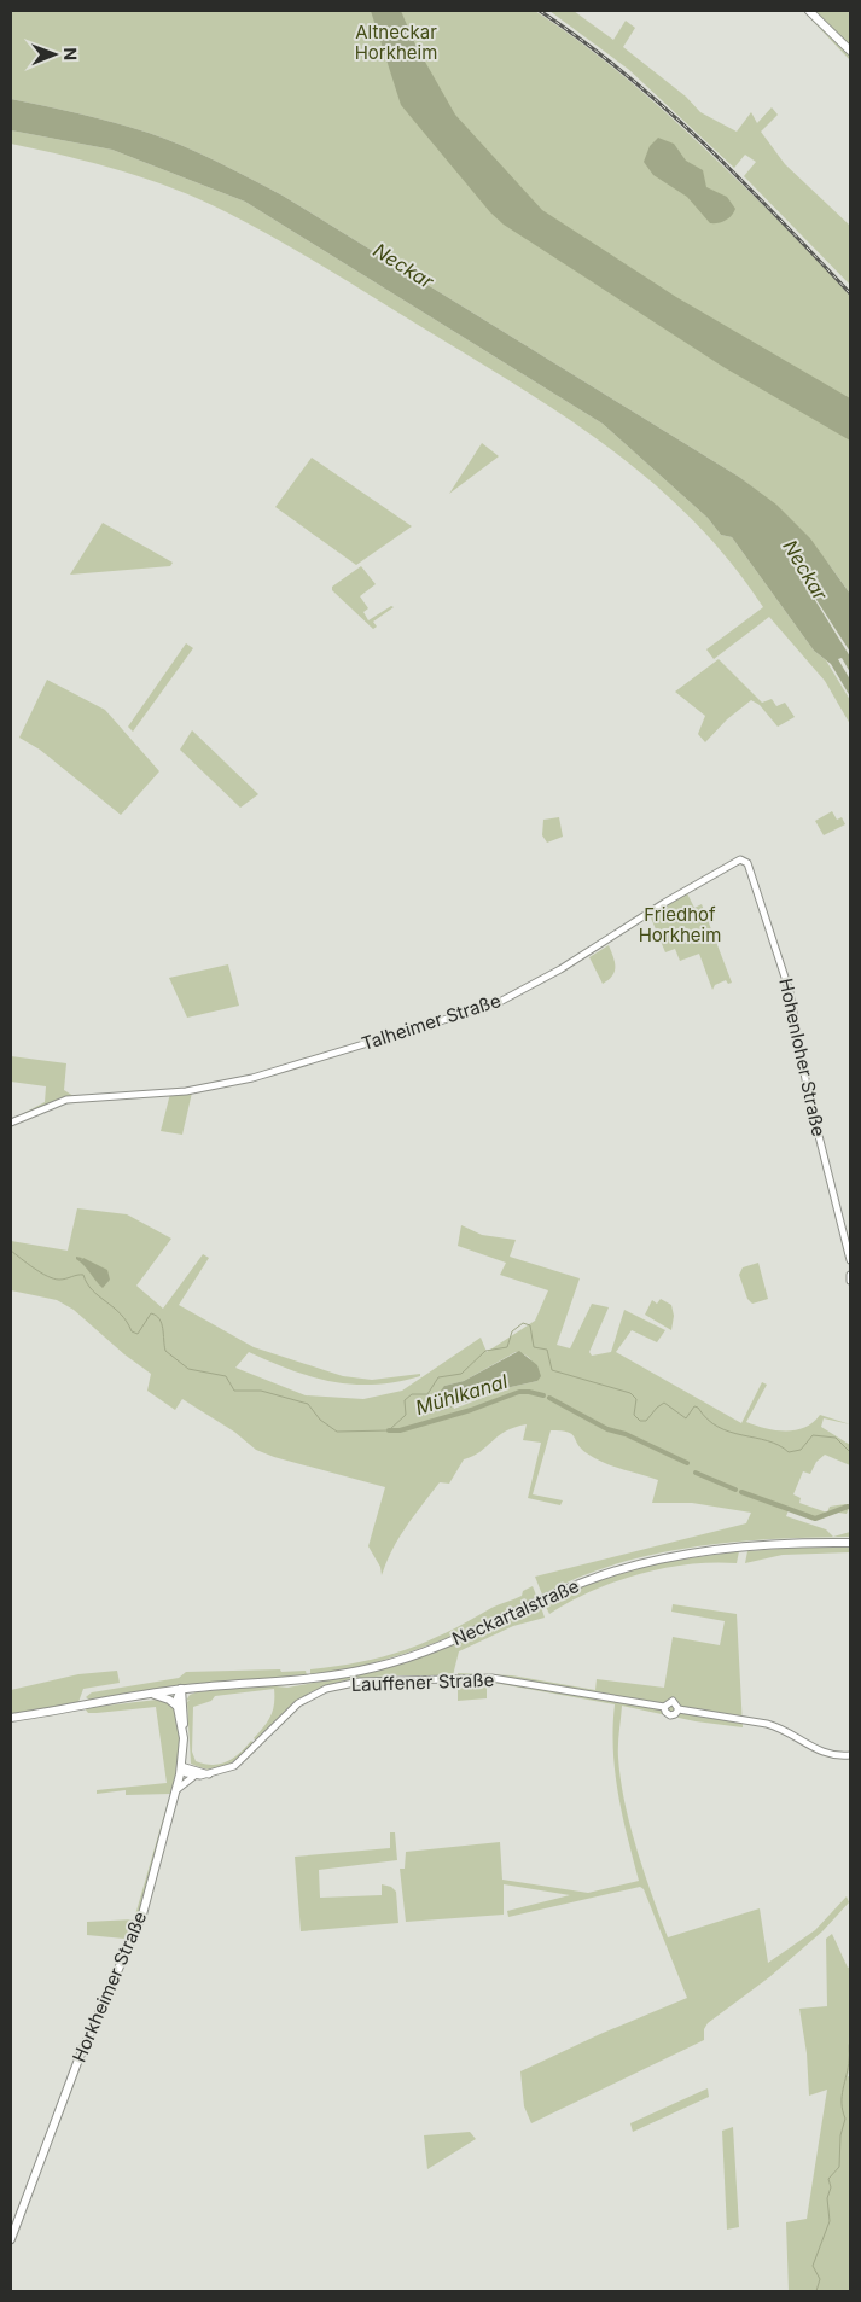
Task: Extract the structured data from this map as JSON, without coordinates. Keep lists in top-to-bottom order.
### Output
{
  "streets": {
    "main road": ["Neckartalstraße", "Horkheimer Straße"],
    "street": ["Talheimer Straße", "Hohenloher Straße", "Lauffener Straße"]
  },
  "crossings": [
    ["Talheimer Straße", "Hohenloher Straße"],
    ["Neckartalstraße", "Horkheimer Straße"]
  ],
  "water": ["Neckar", "Mühlkanal"],
  "parks": ["Altneckar Horkheim", "Friedhof Horkheim"],
  "north": "right"
}
